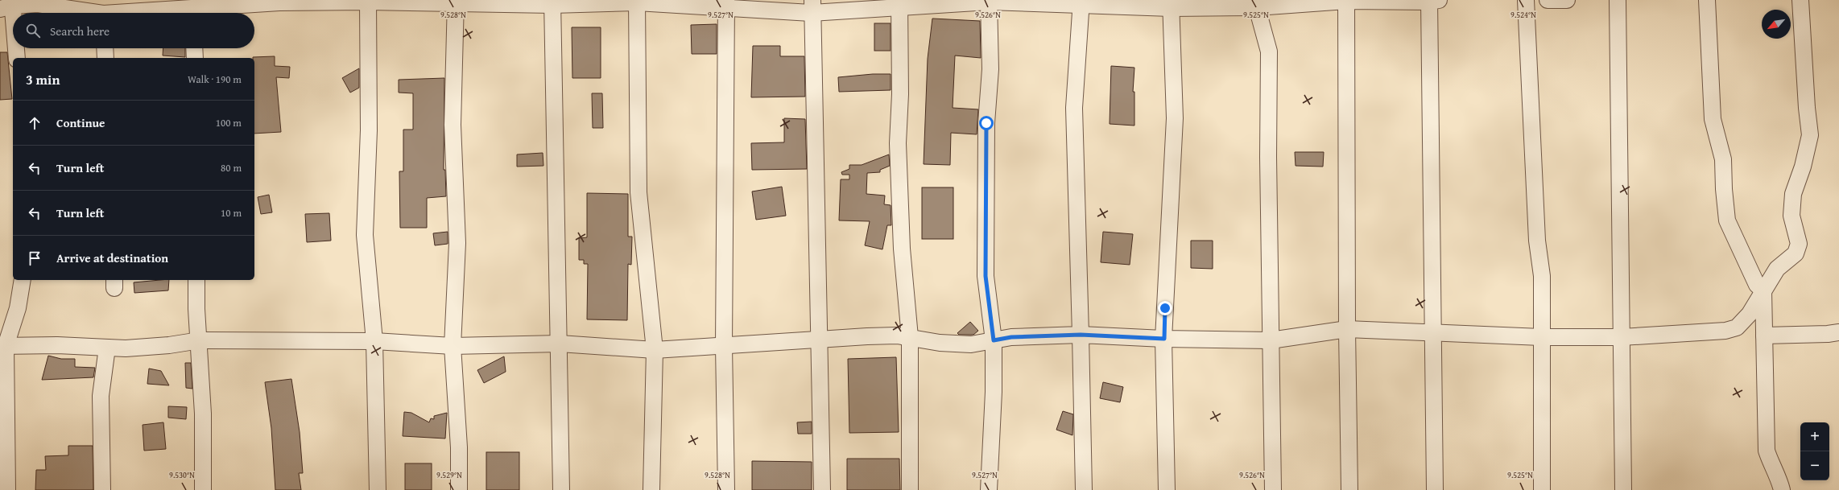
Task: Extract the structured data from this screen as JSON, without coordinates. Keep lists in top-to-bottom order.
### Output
{
  "north": "bottom left",
  "page": {
    "search": "Search here",
    "heading": ["3 min", "Walk · 190 m"],
    "list": [
      ["Continue", "100 m"],
      ["Turn left", "80 m"],
      ["Turn left", "10 m"],
      "Arrive at destination"
    ],
    "map_buttons": ["+", "−"]
  },
  "coordinates": [
    "9.528°N",
    "9.527°N",
    "9.525°N",
    "9.524°N",
    "9.526°N",
    "9.530°N",
    "9.529°N"
  ]
}
